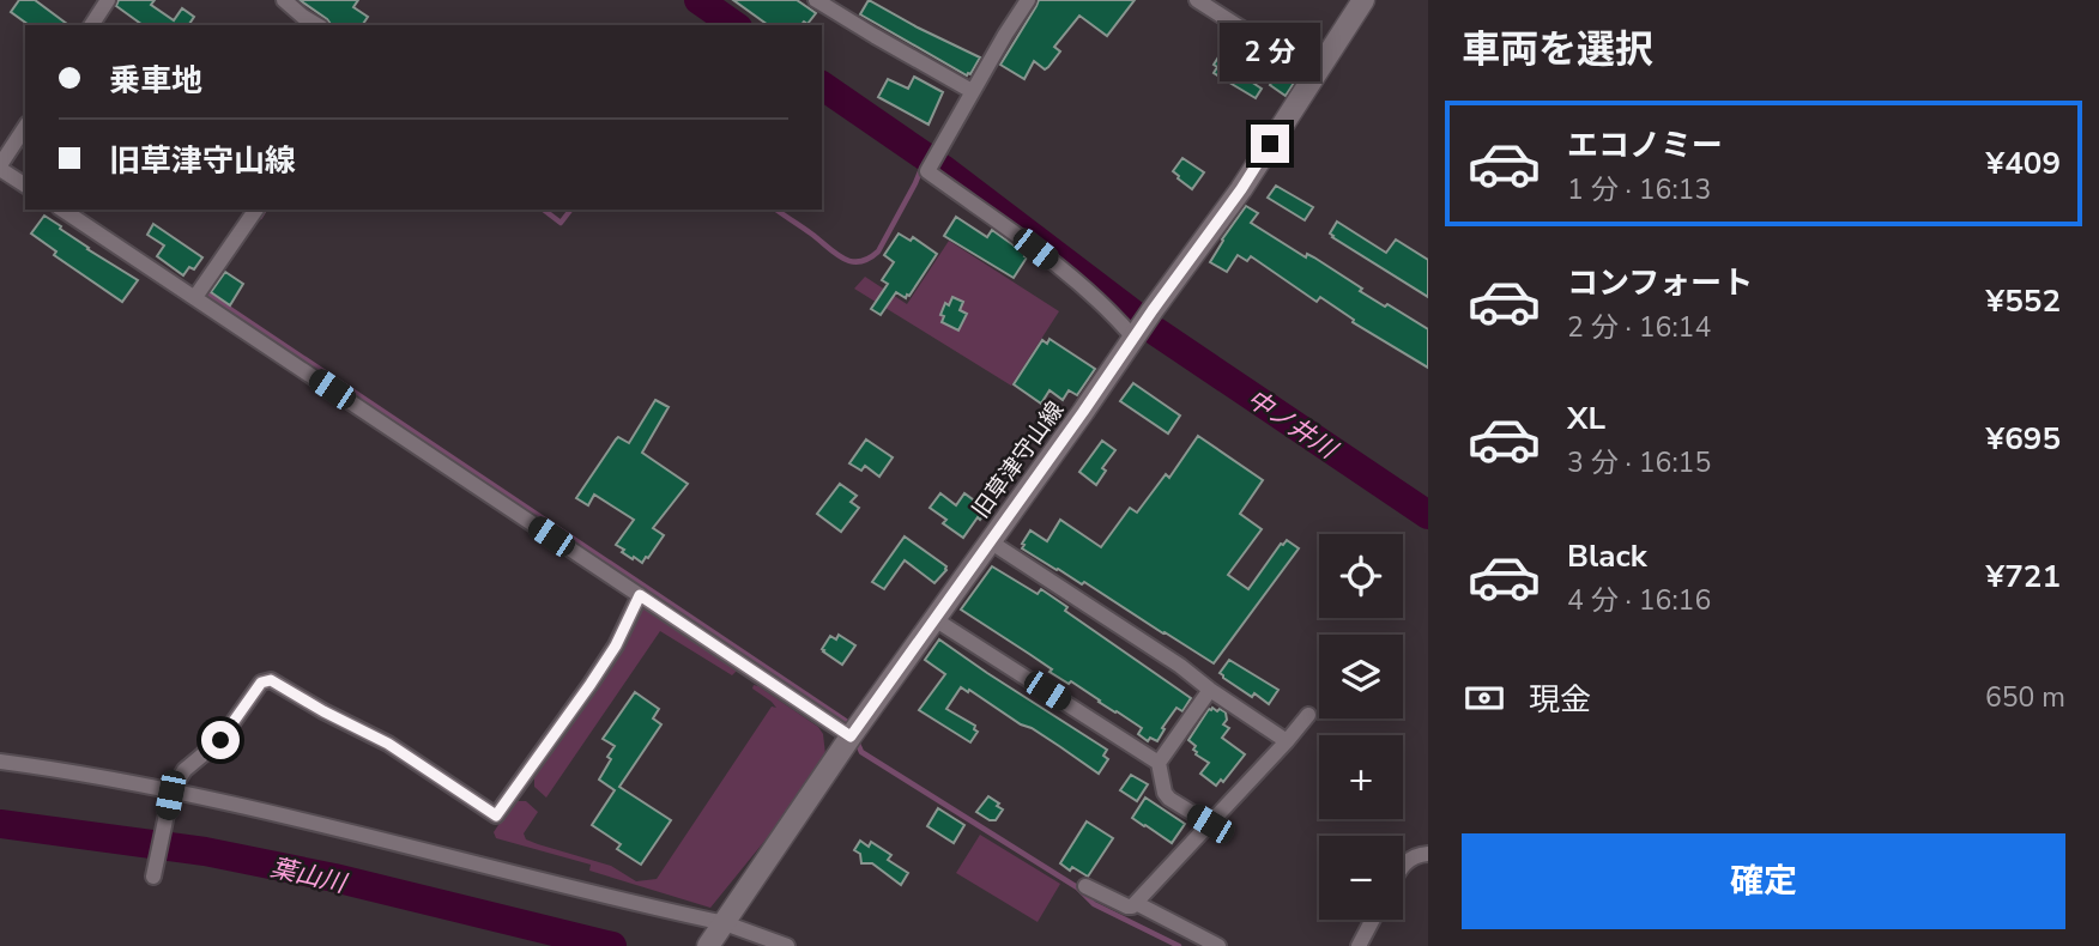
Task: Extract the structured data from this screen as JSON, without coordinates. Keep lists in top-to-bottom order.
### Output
{
  "streets": {
    "street": ["旧草津守山線"]
  },
  "water": ["中ノ井川", "葉山川"],
  "page": {
    "heading": "車両を選択",
    "bubble": "2 分",
    "banner": ["乗車地", "旧草津守山線"],
    "list": [
      {
        "name": "エコノミー",
        "note": "1 分 · 16:13",
        "value": "¥409"
      },
      {
        "name": "コンフォート",
        "note": "2 分 · 16:14",
        "value": "¥552"
      },
      {
        "name": "XL",
        "note": "3 分 · 16:15",
        "value": "¥695"
      },
      {
        "name": "Black",
        "note": "4 分 · 16:16",
        "value": "¥721"
      }
    ],
    "map_buttons": ["+", "−"],
    "pay": ["現金", "650 m"],
    "buttons": "確定"
  }
}
